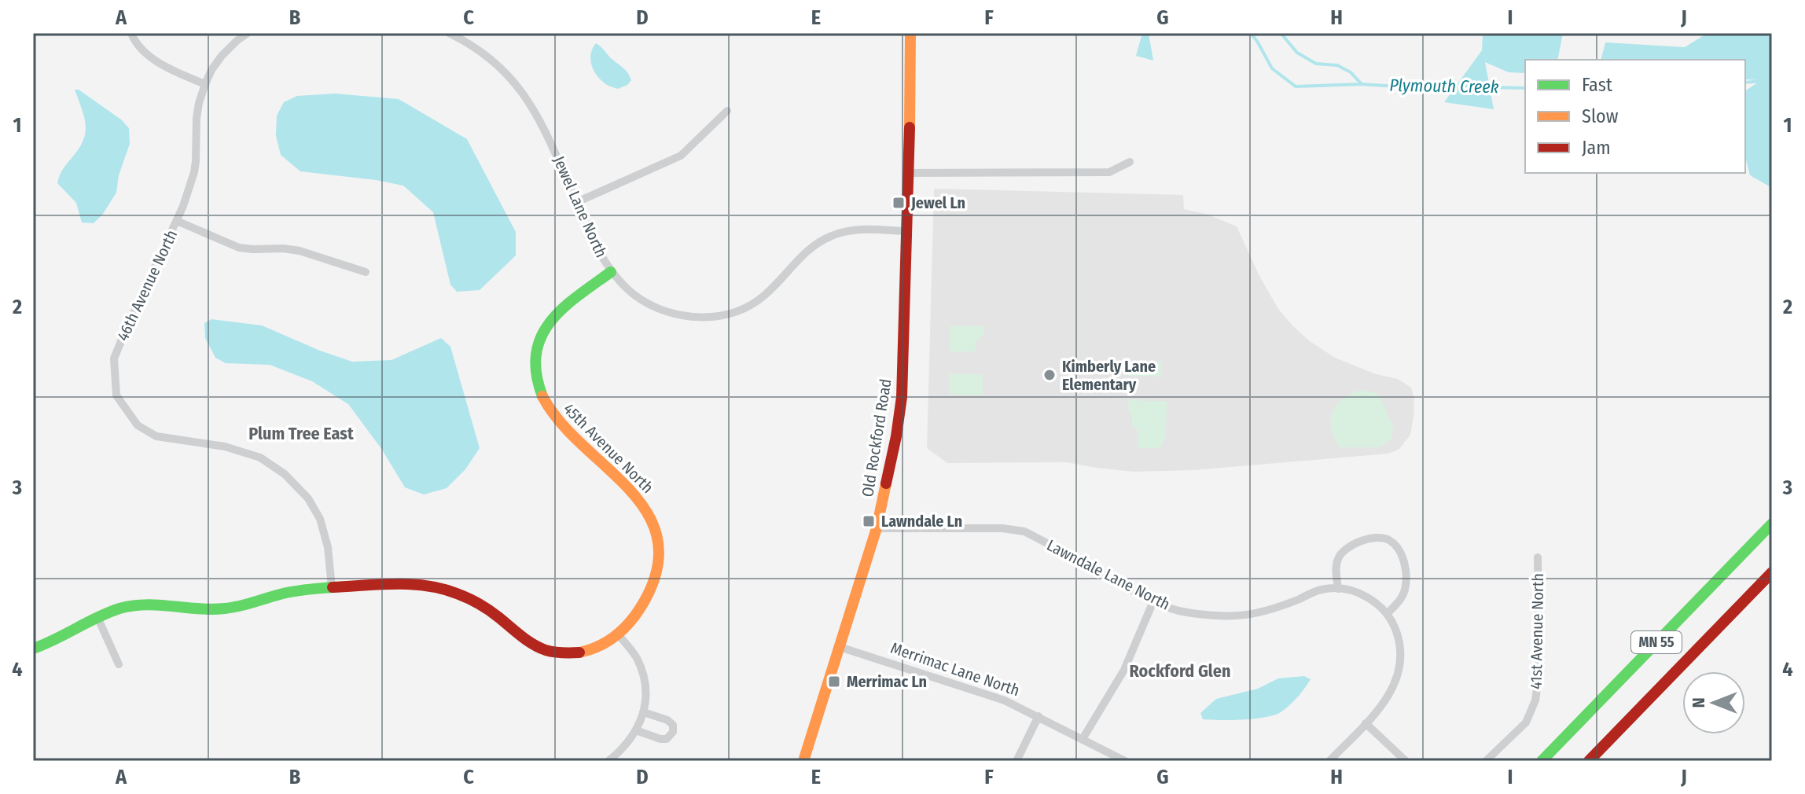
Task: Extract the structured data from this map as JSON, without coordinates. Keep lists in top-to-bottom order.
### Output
{
  "streets": {
    "street": [
      "Jewel Lane North",
      "46th Avenue North",
      "Old Rockford Road",
      "45th Avenue North",
      "Lawndale Lane North",
      "41st Avenue North",
      "MN 55",
      "Merrimac Lane North"
    ]
  },
  "crossings": [
    ["Jewel Lane North", "Old Rockford Road"],
    ["Jewel Lane North", "45th Avenue North"],
    ["Old Rockford Road", "Lawndale Lane North"],
    ["Old Rockford Road", "Merrimac Lane North"]
  ],
  "districts": ["Plum Tree East", "Rockford Glen"],
  "water": ["Plymouth Creek"],
  "places": {
    "transit": ["Jewel Ln", "Lawndale Ln", "Merrimac Ln"],
    "other": ["Kimberly Lane Elementary"]
  },
  "legend": ["Fast", "Slow", "Jam"],
  "north": "left",
  "grid": {
    "columns": [
      "A",
      "B",
      "C",
      "D",
      "E",
      "F",
      "G",
      "H",
      "I",
      "J"
    ],
    "rows": [
      "1",
      "2",
      "3",
      "4"
    ]
  }
}
